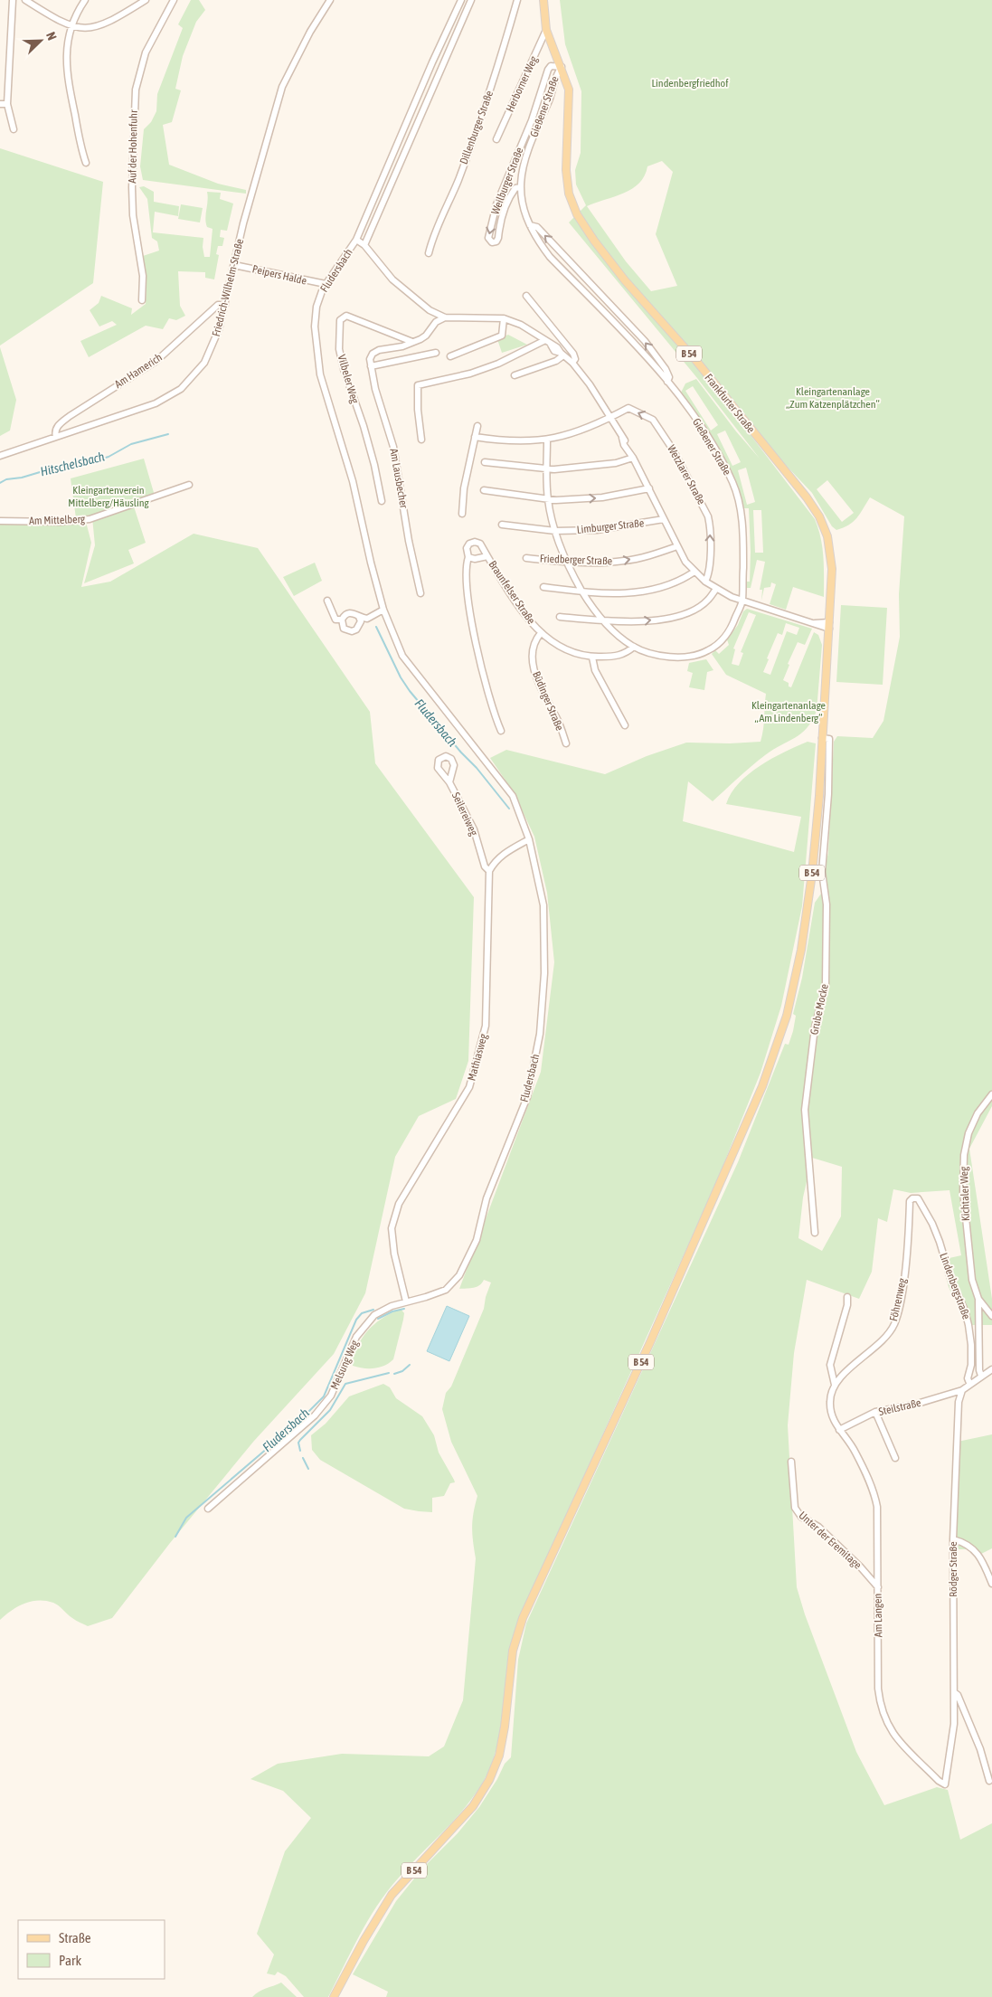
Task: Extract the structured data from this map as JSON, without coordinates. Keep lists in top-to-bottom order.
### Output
{
  "streets": {
    "main road": ["B 54", "Frankfurter Straße"],
    "street": [
      "Herborner Weg",
      "Gießener Straße",
      "Dillenburger Straße",
      "Auf der Hohenfuhr",
      "Weilburger Straße",
      "Fludersbach",
      "Peipers Halde",
      "Friedrich-Wilhelm-Straße",
      "Am Hamerich",
      "Vilbeler Weg",
      "Wetzlarer Straße",
      "Am Lausbecher",
      "Am Mittelberg",
      "Limburger Straße",
      "Friedberger Straße",
      "Braunfelser Straße",
      "Büdinger Straße",
      "Seilereiweg",
      "Grube Mocke",
      "Mathiasweg",
      "Kichtaler Weg",
      "Lindenbergstraße",
      "Föhrenweg",
      "Melsung Weg",
      "Steilstraße",
      "Unter der Eremitage",
      "Rödger Straße",
      "Am Langen"
    ]
  },
  "crossings": [
    ["Herborner Weg", "Frankfurter Straße"],
    ["Gießener Straße", "Weilburger Straße"],
    ["Gießener Straße", "Frankfurter Straße"],
    ["Weilburger Straße", "Frankfurter Straße"],
    ["Fludersbach", "Peipers Halde"],
    ["Fludersbach", "Mathiasweg"],
    ["Fludersbach", "Melsung Weg"],
    ["Peipers Halde", "Friedrich-Wilhelm-Straße"],
    ["Friedrich-Wilhelm-Straße", "Am Hamerich"],
    ["Frankfurter Straße", "Grube Mocke"],
    ["Braunfelser Straße", "Büdinger Straße"],
    ["Seilereiweg", "Mathiasweg"],
    ["Mathiasweg", "Melsung Weg"],
    ["Lindenbergstraße", "Föhrenweg"],
    ["Steilstraße", "Rödger Straße"],
    ["Steilstraße", "Am Langen"],
    ["Unter der Eremitage", "Am Langen"],
    ["Rödger Straße", "Am Langen"]
  ],
  "water": ["Hitschelsbach", "Fludersbach"],
  "parks": [
    "Lindenbergfriedhof",
    "Kleingartenanlage „Zum Katzenplätzchen“",
    "Kleingartenverein Mittelberg/Häusling",
    "Kleingartenanlage „Am Lindenberg“"
  ],
  "legend": ["Straße", "Park"],
  "north": "top right"
}
